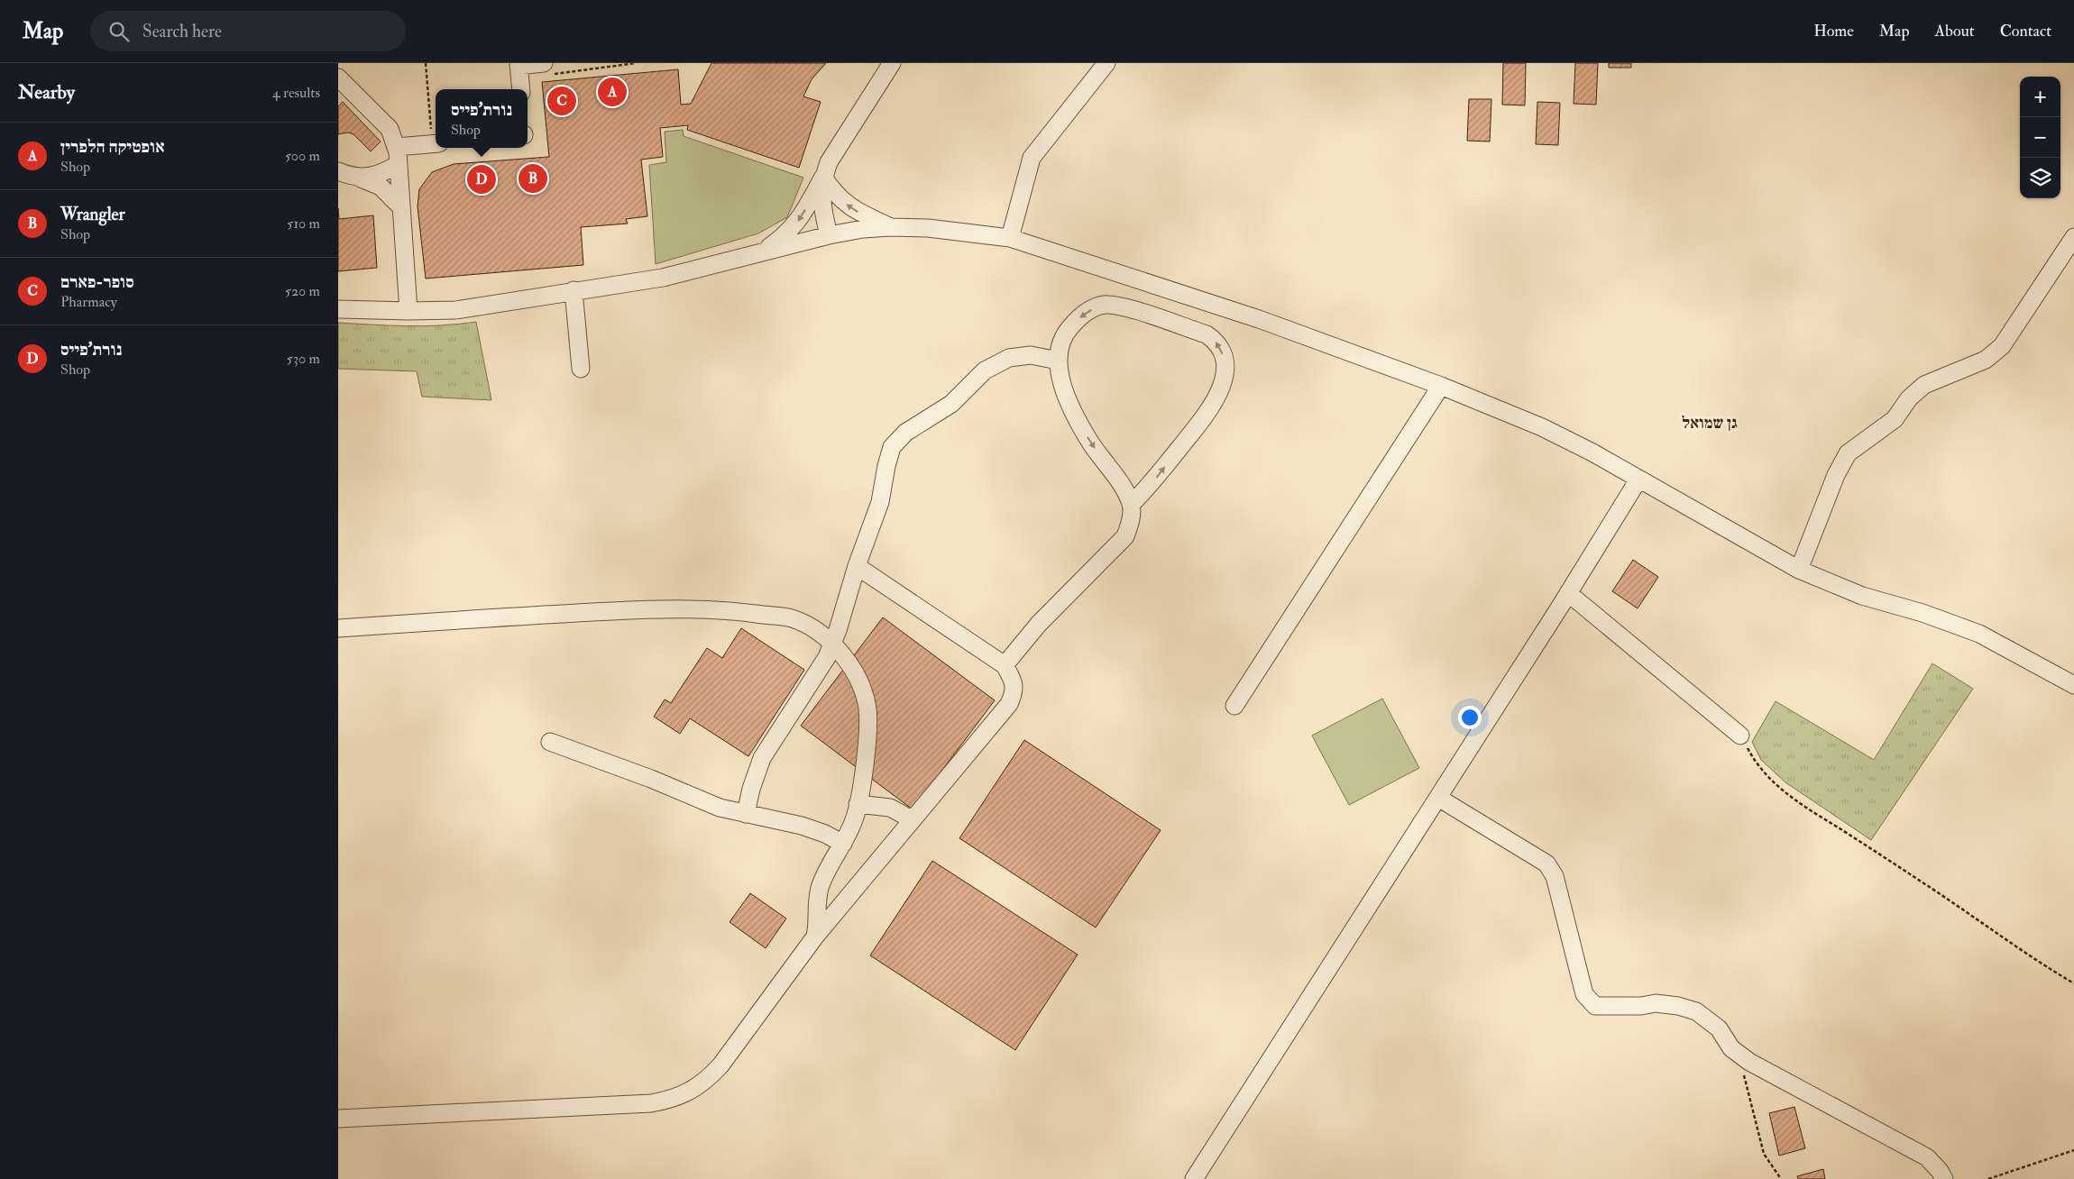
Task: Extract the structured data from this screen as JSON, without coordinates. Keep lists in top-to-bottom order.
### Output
{
  "districts": ["גן שמואל"],
  "page": {
    "header": "Map",
    "search": "Search here",
    "nav": [
      "Home",
      "Map",
      "About",
      "Contact"
    ],
    "heading": ["Nearby", "4 results"],
    "pins": [
      "A",
      "C",
      "B",
      "D"
    ],
    "map_buttons": ["+", "−"],
    "popup": ["נורת'פייס", "Shop"],
    "list": [
      {
        "mark": "A",
        "name": "אופטיקה הלפרין",
        "note": "Shop",
        "value": "500 m"
      },
      {
        "mark": "B",
        "name": "Wrangler",
        "note": "Shop",
        "value": "510 m"
      },
      {
        "mark": "C",
        "name": "סופר-פארם",
        "note": "Pharmacy",
        "value": "520 m"
      },
      {
        "mark": "D",
        "name": "נורת'פייס",
        "note": "Shop",
        "value": "530 m"
      }
    ]
  }
}
